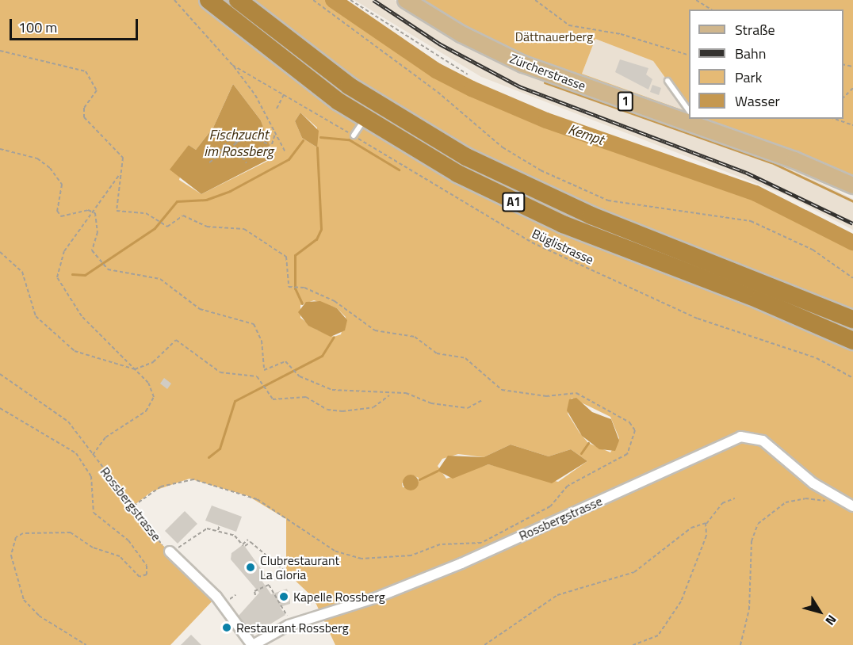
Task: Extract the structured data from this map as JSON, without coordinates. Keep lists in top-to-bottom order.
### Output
{
  "streets": {
    "highway": ["A1"],
    "main road": ["Zürcherstrasse", "1"],
    "street": ["Rossbergstrasse"],
    "path": ["Büglistrasse"]
  },
  "water": ["Kempt", "Fischzucht im Rossberg"],
  "parks": ["Dättnauerberg"],
  "places": ["Clubrestaurant La Gloria", "Kapelle Rossberg", "Restaurant Rossberg"],
  "legend": [
    "Straße",
    "Bahn",
    "Park",
    "Wasser"
  ],
  "scale_bar": "100 m",
  "north": "bottom right"
}
